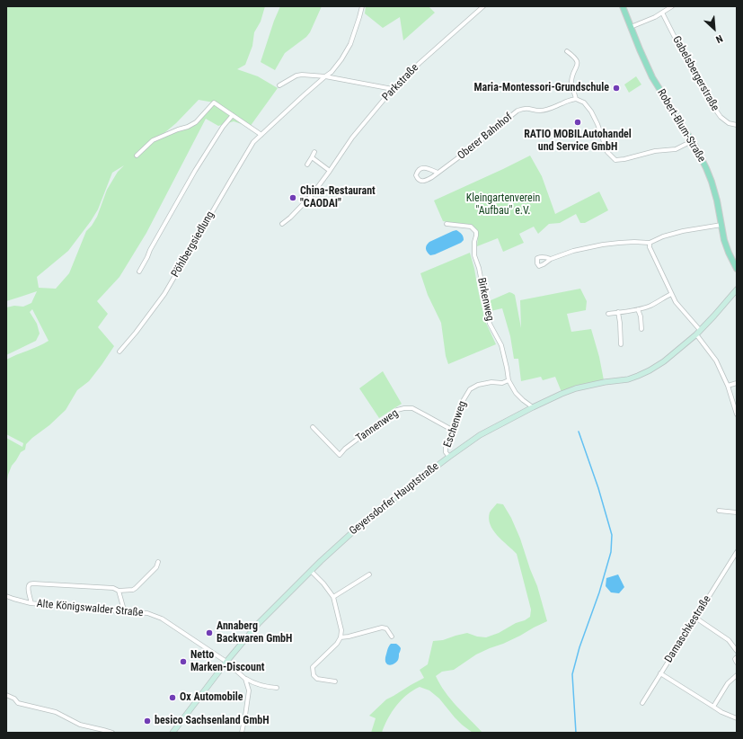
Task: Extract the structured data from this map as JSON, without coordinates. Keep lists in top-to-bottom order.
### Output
{
  "streets": {
    "main road": ["Robert-Blum-Straße", "Geyersdorfer Hauptstraße"],
    "street": [
      "Gabelsbergerstraße",
      "Parkstraße",
      "Oberer Bahnhof",
      "Pöhlbergsiedlung",
      "Birkenweg",
      "Eschenweg",
      "Tannenweg",
      "Alte Königswalder Straße",
      "Damaschkestraße"
    ]
  },
  "crossings": [
    ["Birkenweg", "Eschenweg"],
    ["Birkenweg", "Geyersdorfer Hauptstraße"],
    ["Eschenweg", "Tannenweg"],
    ["Eschenweg", "Geyersdorfer Hauptstraße"],
    ["Geyersdorfer Hauptstraße", "Alte Königswalder Straße"]
  ],
  "parks": ["Kleingartenverein \"Aufbau\" e.V."],
  "places": [
    "Maria-Montessori-Grundschule",
    "RATIO MOBILAutohandel und Service GmbH",
    "China-Restaurant \"CAODAI\"",
    "Annaberg Backwaren GmbH",
    "Netto Marken-Discount",
    "Ox Automobile",
    "besico Sachsenland GmbH"
  ],
  "north": "bottom right"
}
